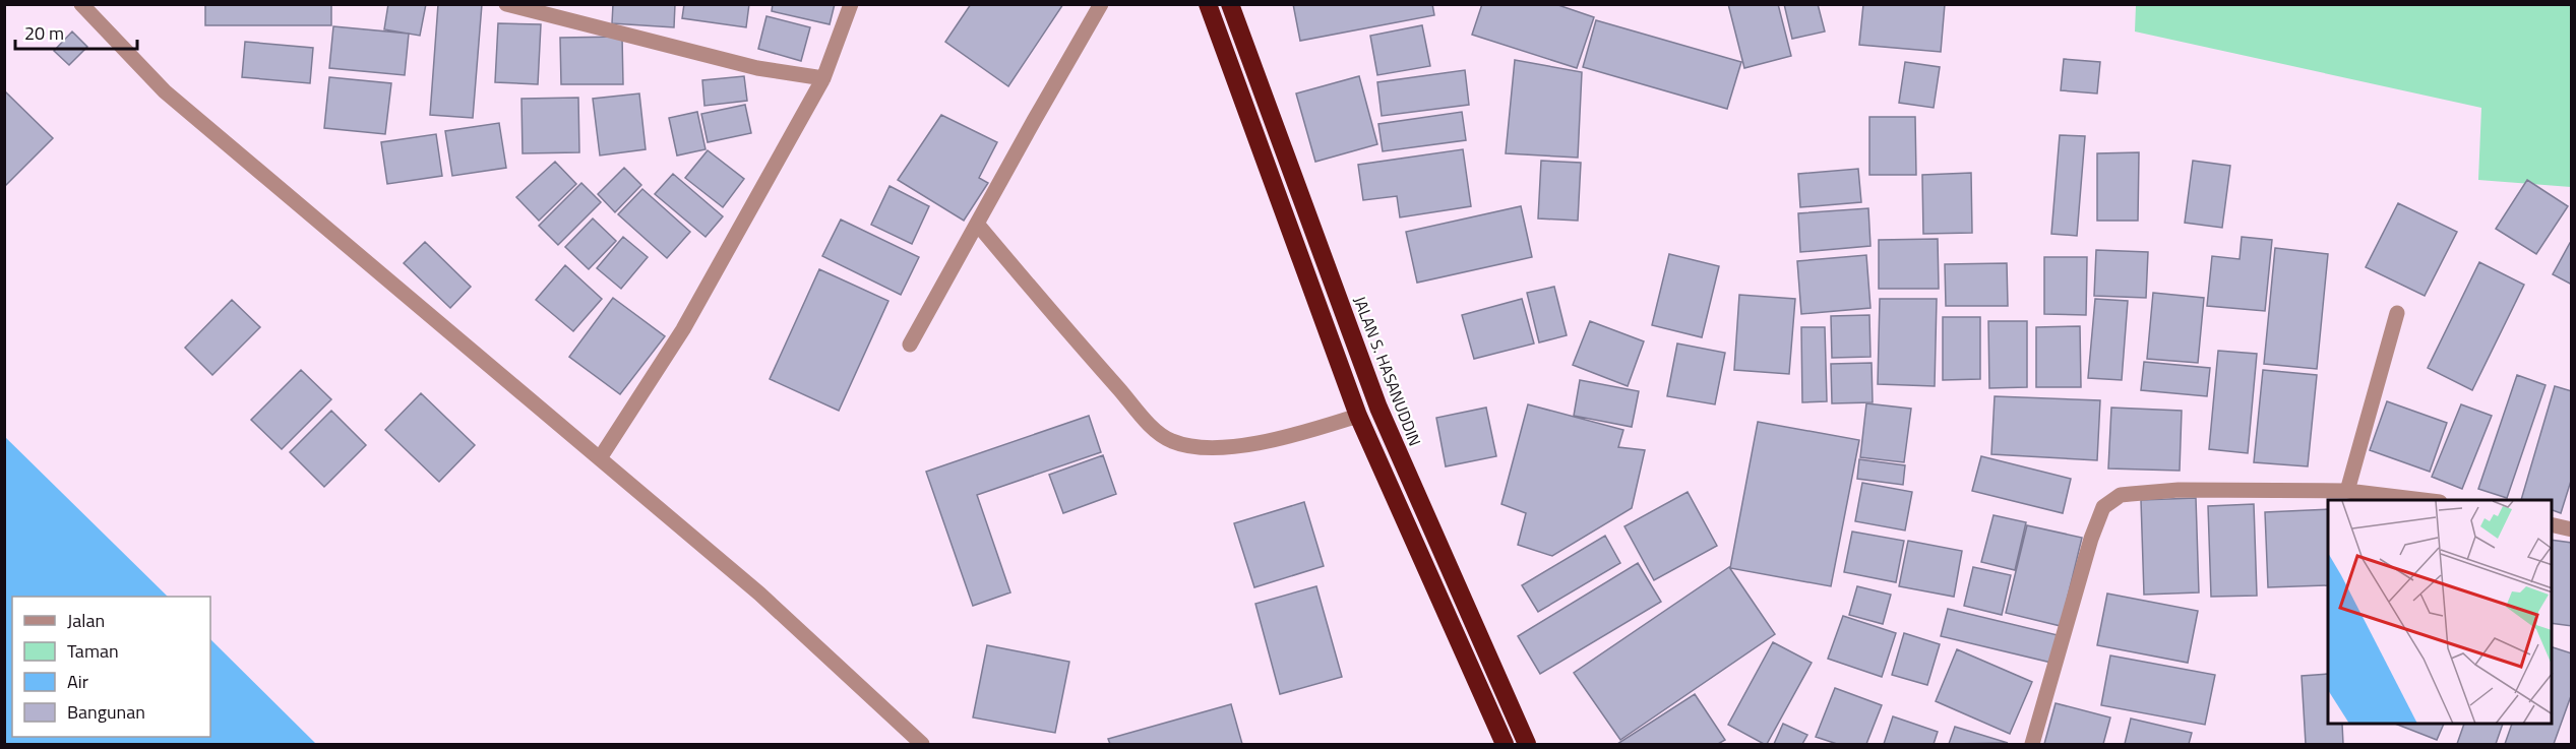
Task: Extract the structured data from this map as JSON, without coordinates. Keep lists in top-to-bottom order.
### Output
{
  "streets": {
    "highway": ["JALAN S. HASANUDDIN"]
  },
  "legend": [
    "Jalan",
    "Taman",
    "Air",
    "Bangunan"
  ],
  "scale_bar": "20 m"
}
